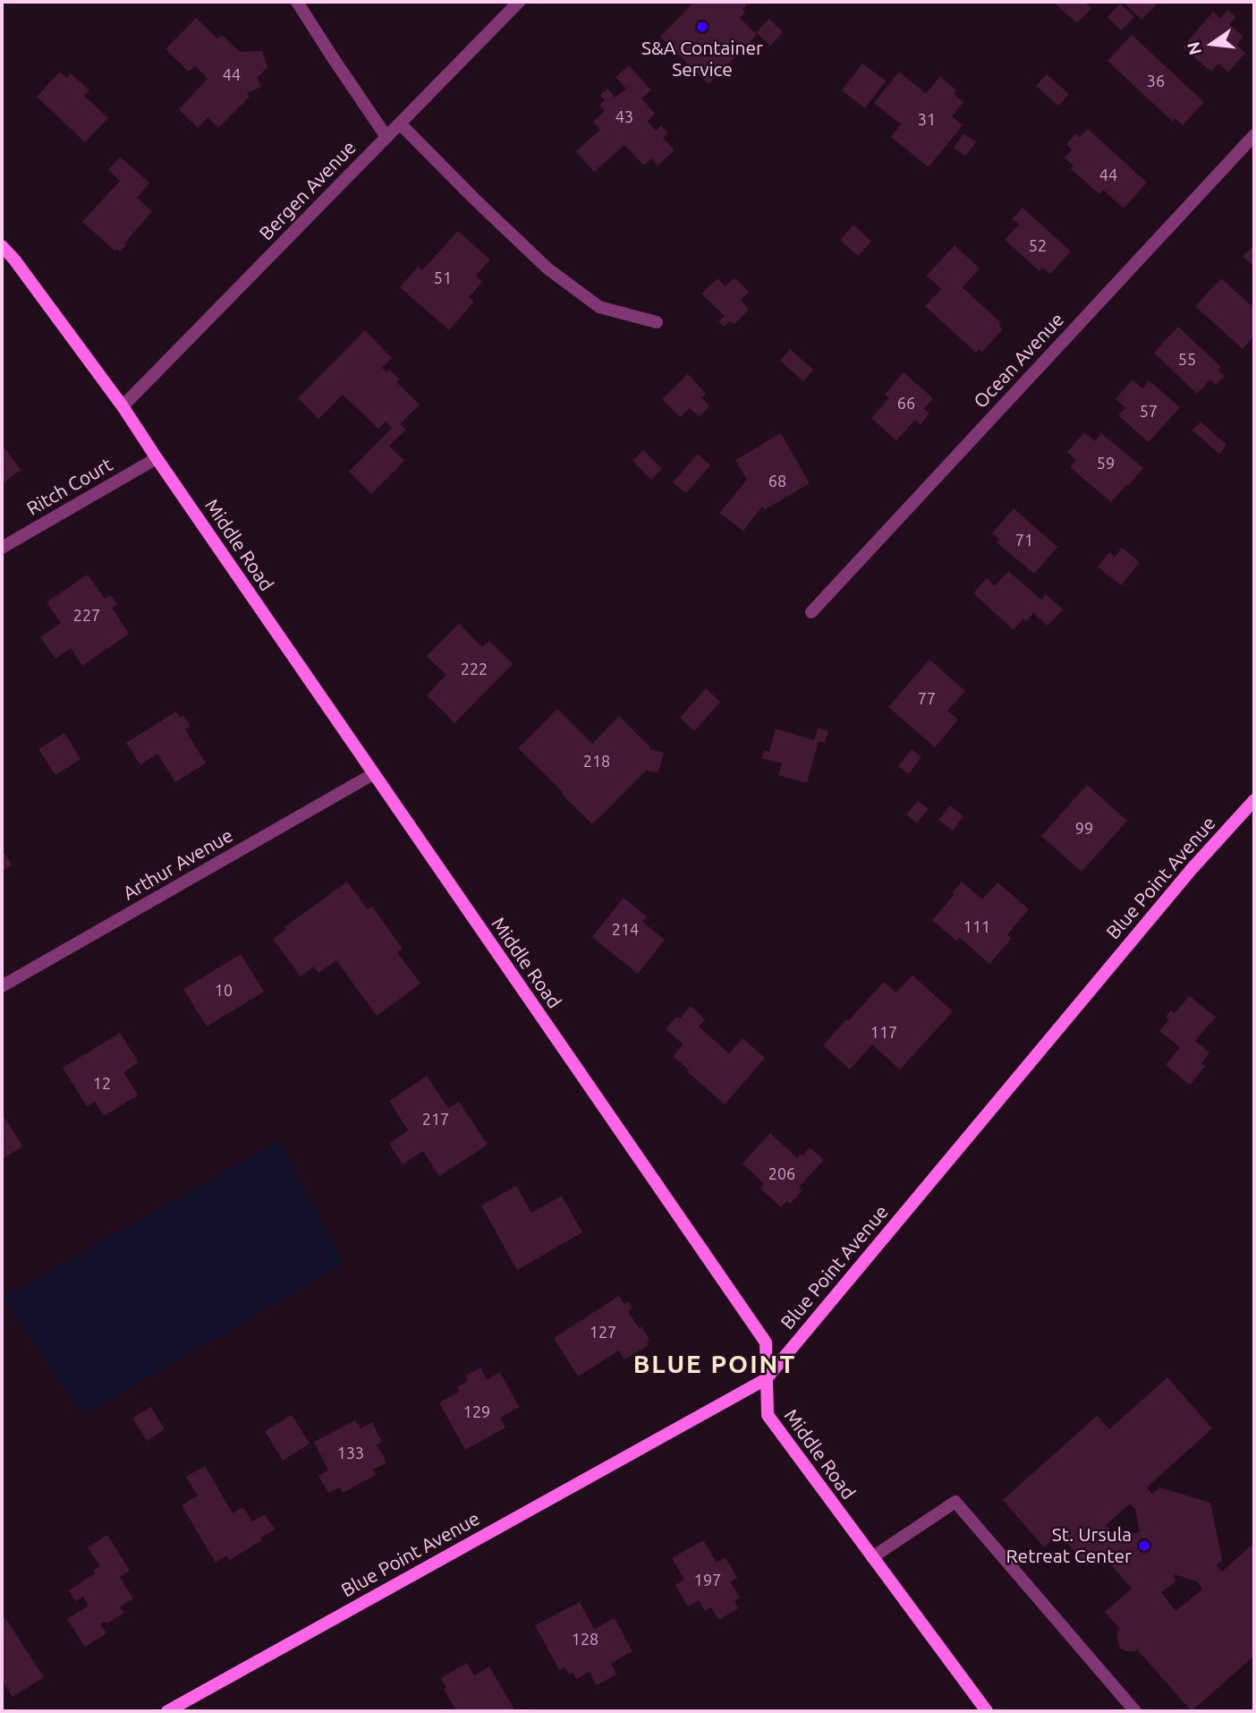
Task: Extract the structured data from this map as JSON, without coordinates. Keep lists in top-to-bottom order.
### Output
{
  "streets": {
    "main road": ["Middle Road", "Blue Point Avenue"],
    "street": [
      "Bergen Avenue",
      "Ocean Avenue",
      "Ritch Court",
      "Arthur Avenue"
    ]
  },
  "crossings": [
    ["Bergen Avenue", "Middle Road"],
    ["Ritch Court", "Middle Road"],
    ["Middle Road", "Arthur Avenue"],
    ["Middle Road", "Blue Point Avenue"]
  ],
  "districts": ["BLUE POINT"],
  "places": ["S&A Container Service", "St. Ursula Retreat Center"],
  "house_numbers": [
    "44",
    "36",
    "43",
    "31",
    "44",
    "52",
    "51",
    "55",
    "66",
    "57",
    "59",
    "68",
    "71",
    "227",
    "222",
    "77",
    "218",
    "99",
    "111",
    "214",
    "10",
    "117",
    "12",
    "217",
    "206",
    "127",
    "129",
    "133",
    "197",
    "128"
  ],
  "north": "left"
}
